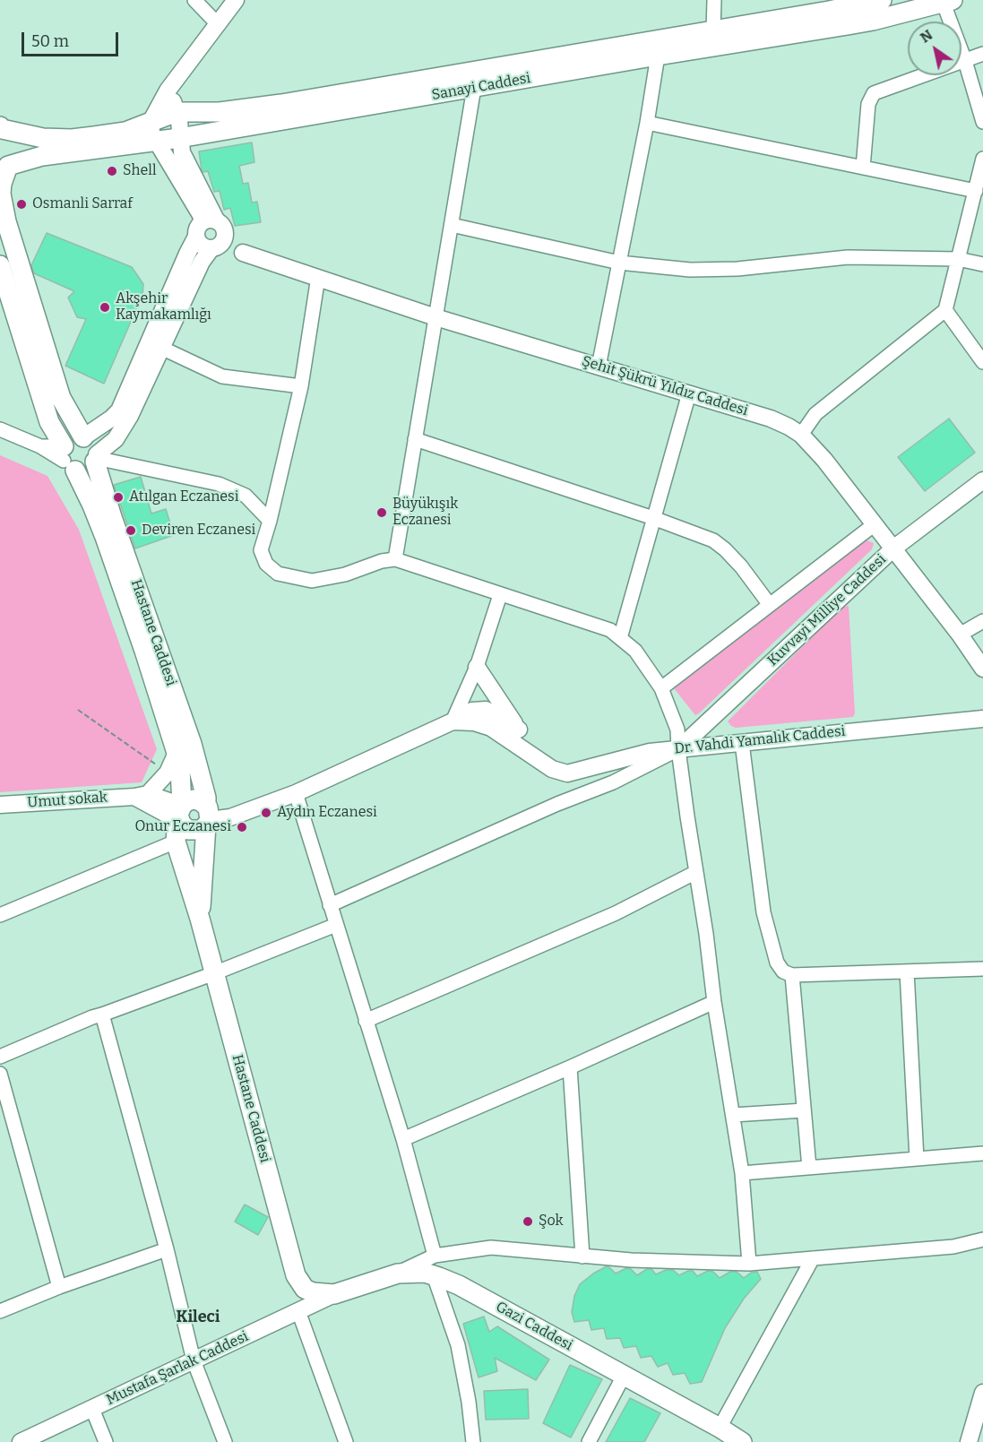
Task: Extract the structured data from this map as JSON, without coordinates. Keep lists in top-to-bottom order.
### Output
{
  "streets": {
    "main road": ["Sanayi Caddesi", "Hastane Caddesi", "Gazi Caddesi"],
    "street": [
      "Şehit Şükrü Yıldız Caddesi",
      "Kuvvayi Milliye Caddesi",
      "Dr. Vahdi Yamalık Caddesi",
      "Umut sokak",
      "Mustafa Şarlak Caddesi"
    ]
  },
  "crossings": [
    ["Şehit Şükrü Yıldız Caddesi", "Kuvvayi Milliye Caddesi"],
    ["Kuvvayi Milliye Caddesi", "Dr. Vahdi Yamalık Caddesi"],
    ["Hastane Caddesi", "Dr. Vahdi Yamalık Caddesi"],
    ["Hastane Caddesi", "Gazi Caddesi"],
    ["Gazi Caddesi", "Mustafa Şarlak Caddesi"]
  ],
  "districts": ["Kileci"],
  "places": [
    "Shell",
    "Osmanli Sarraf",
    "Akşehir Kaymakamlığı",
    "Atılgan Eczanesi",
    "Büyükışık Eczanesi",
    "Deviren Eczanesi",
    "Aydın Eczanesi",
    "Onur Eczanesi",
    "Şok"
  ],
  "scale_bar": "50 m",
  "north": "top left"
}
